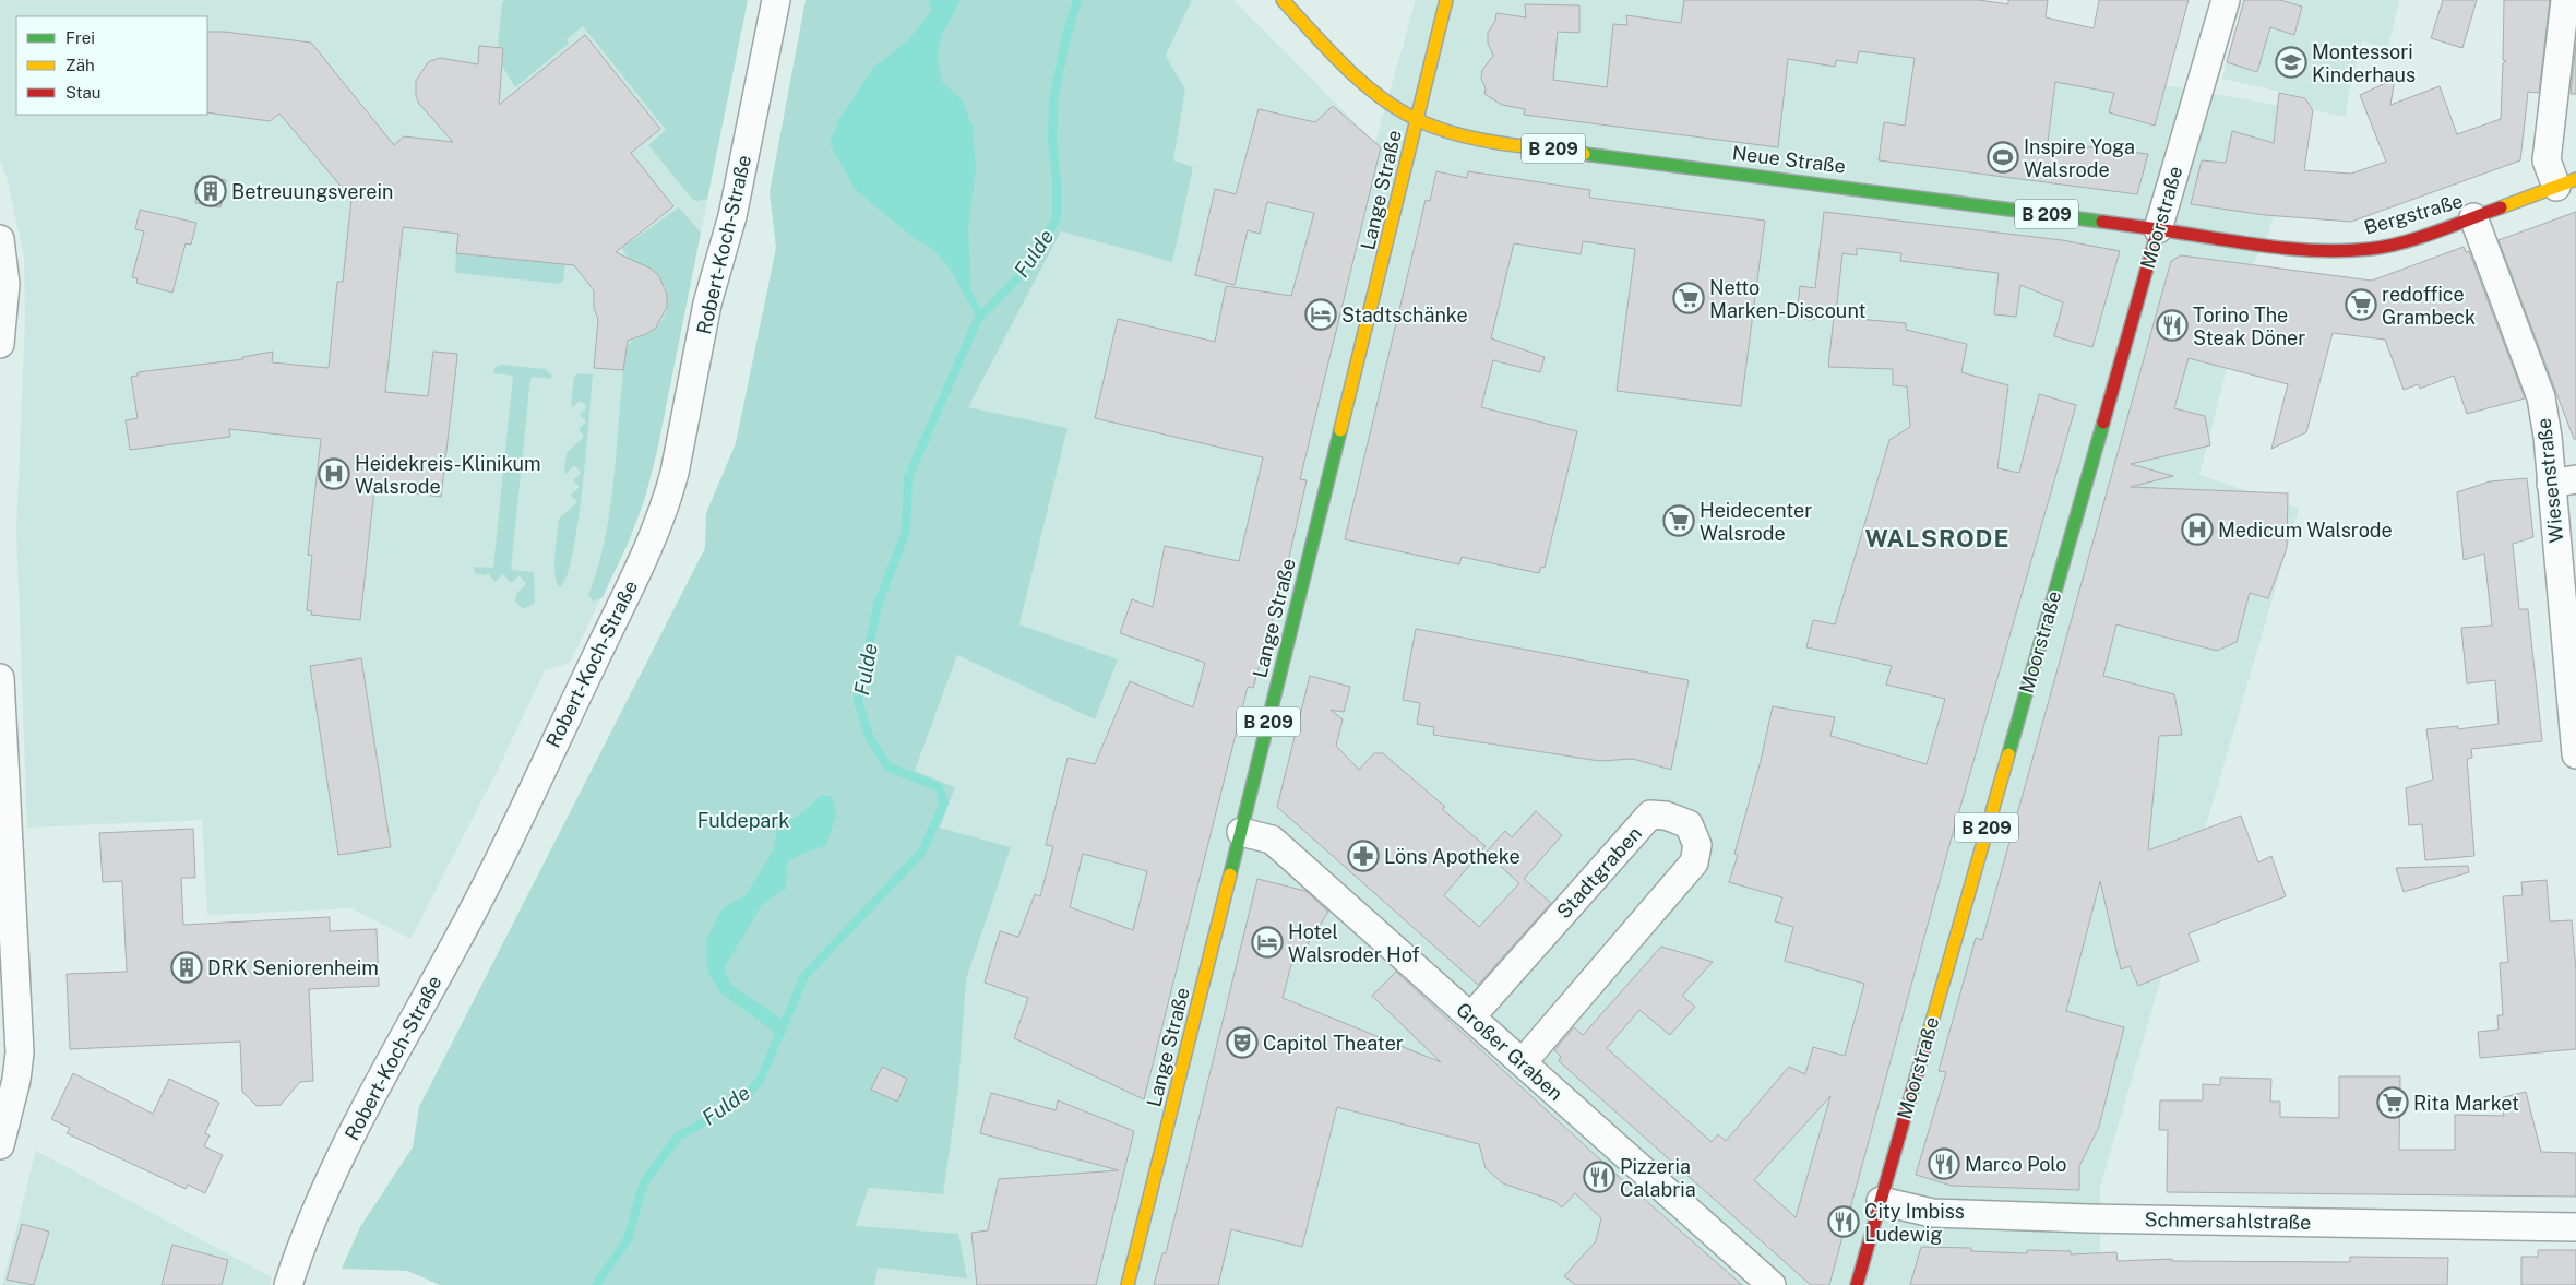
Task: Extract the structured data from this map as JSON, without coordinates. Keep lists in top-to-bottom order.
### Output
{
  "streets": {
    "main road": [
      "B 209",
      "Neue Straße",
      "Lange Straße",
      "Bergstraße",
      "Moorstraße"
    ],
    "street": [
      "Robert-Koch-Straße",
      "Wiesenstraße",
      "Stadtgraben",
      "Großer Graben",
      "Schmersahlstraße"
    ]
  },
  "crossings": [
    ["B 209", "Neue Straße"],
    ["B 209", "Lange Straße"],
    ["Neue Straße", "Lange Straße"],
    ["Neue Straße", "Bergstraße"],
    ["Neue Straße", "Moorstraße"],
    ["Lange Straße", "Großer Graben"],
    ["Bergstraße", "Moorstraße"],
    ["Bergstraße", "Wiesenstraße"],
    ["Moorstraße", "Schmersahlstraße"],
    ["Stadtgraben", "Großer Graben"]
  ],
  "districts": ["WALSRODE"],
  "water": ["Fulde"],
  "parks": ["Fuldepark"],
  "places": {
    "school or university": ["Montessori Kinderhaus"],
    "sports": ["Inspire Yoga Walsrode"],
    "building": ["Betreuungsverein", "DRK Seniorenheim"],
    "supermarket": [
      "Netto Marken-Discount",
      "redoffice Grambeck",
      "Heidecenter Walsrode",
      "Rita Market"
    ],
    "hotel": ["Stadtschänke", "Hotel Walsroder Hof"],
    "restaurant": [
      "Torino The Steak Döner",
      "Marco Polo",
      "Pizzeria Calabria",
      "City Imbiss Ludewig"
    ],
    "hospital": ["Heidekreis-Klinikum Walsrode", "Medicum Walsrode"],
    "pharmacy": ["Löns Apotheke"],
    "theatre": ["Capitol Theater"]
  },
  "legend": ["Frei", "Zäh", "Stau"]
}
